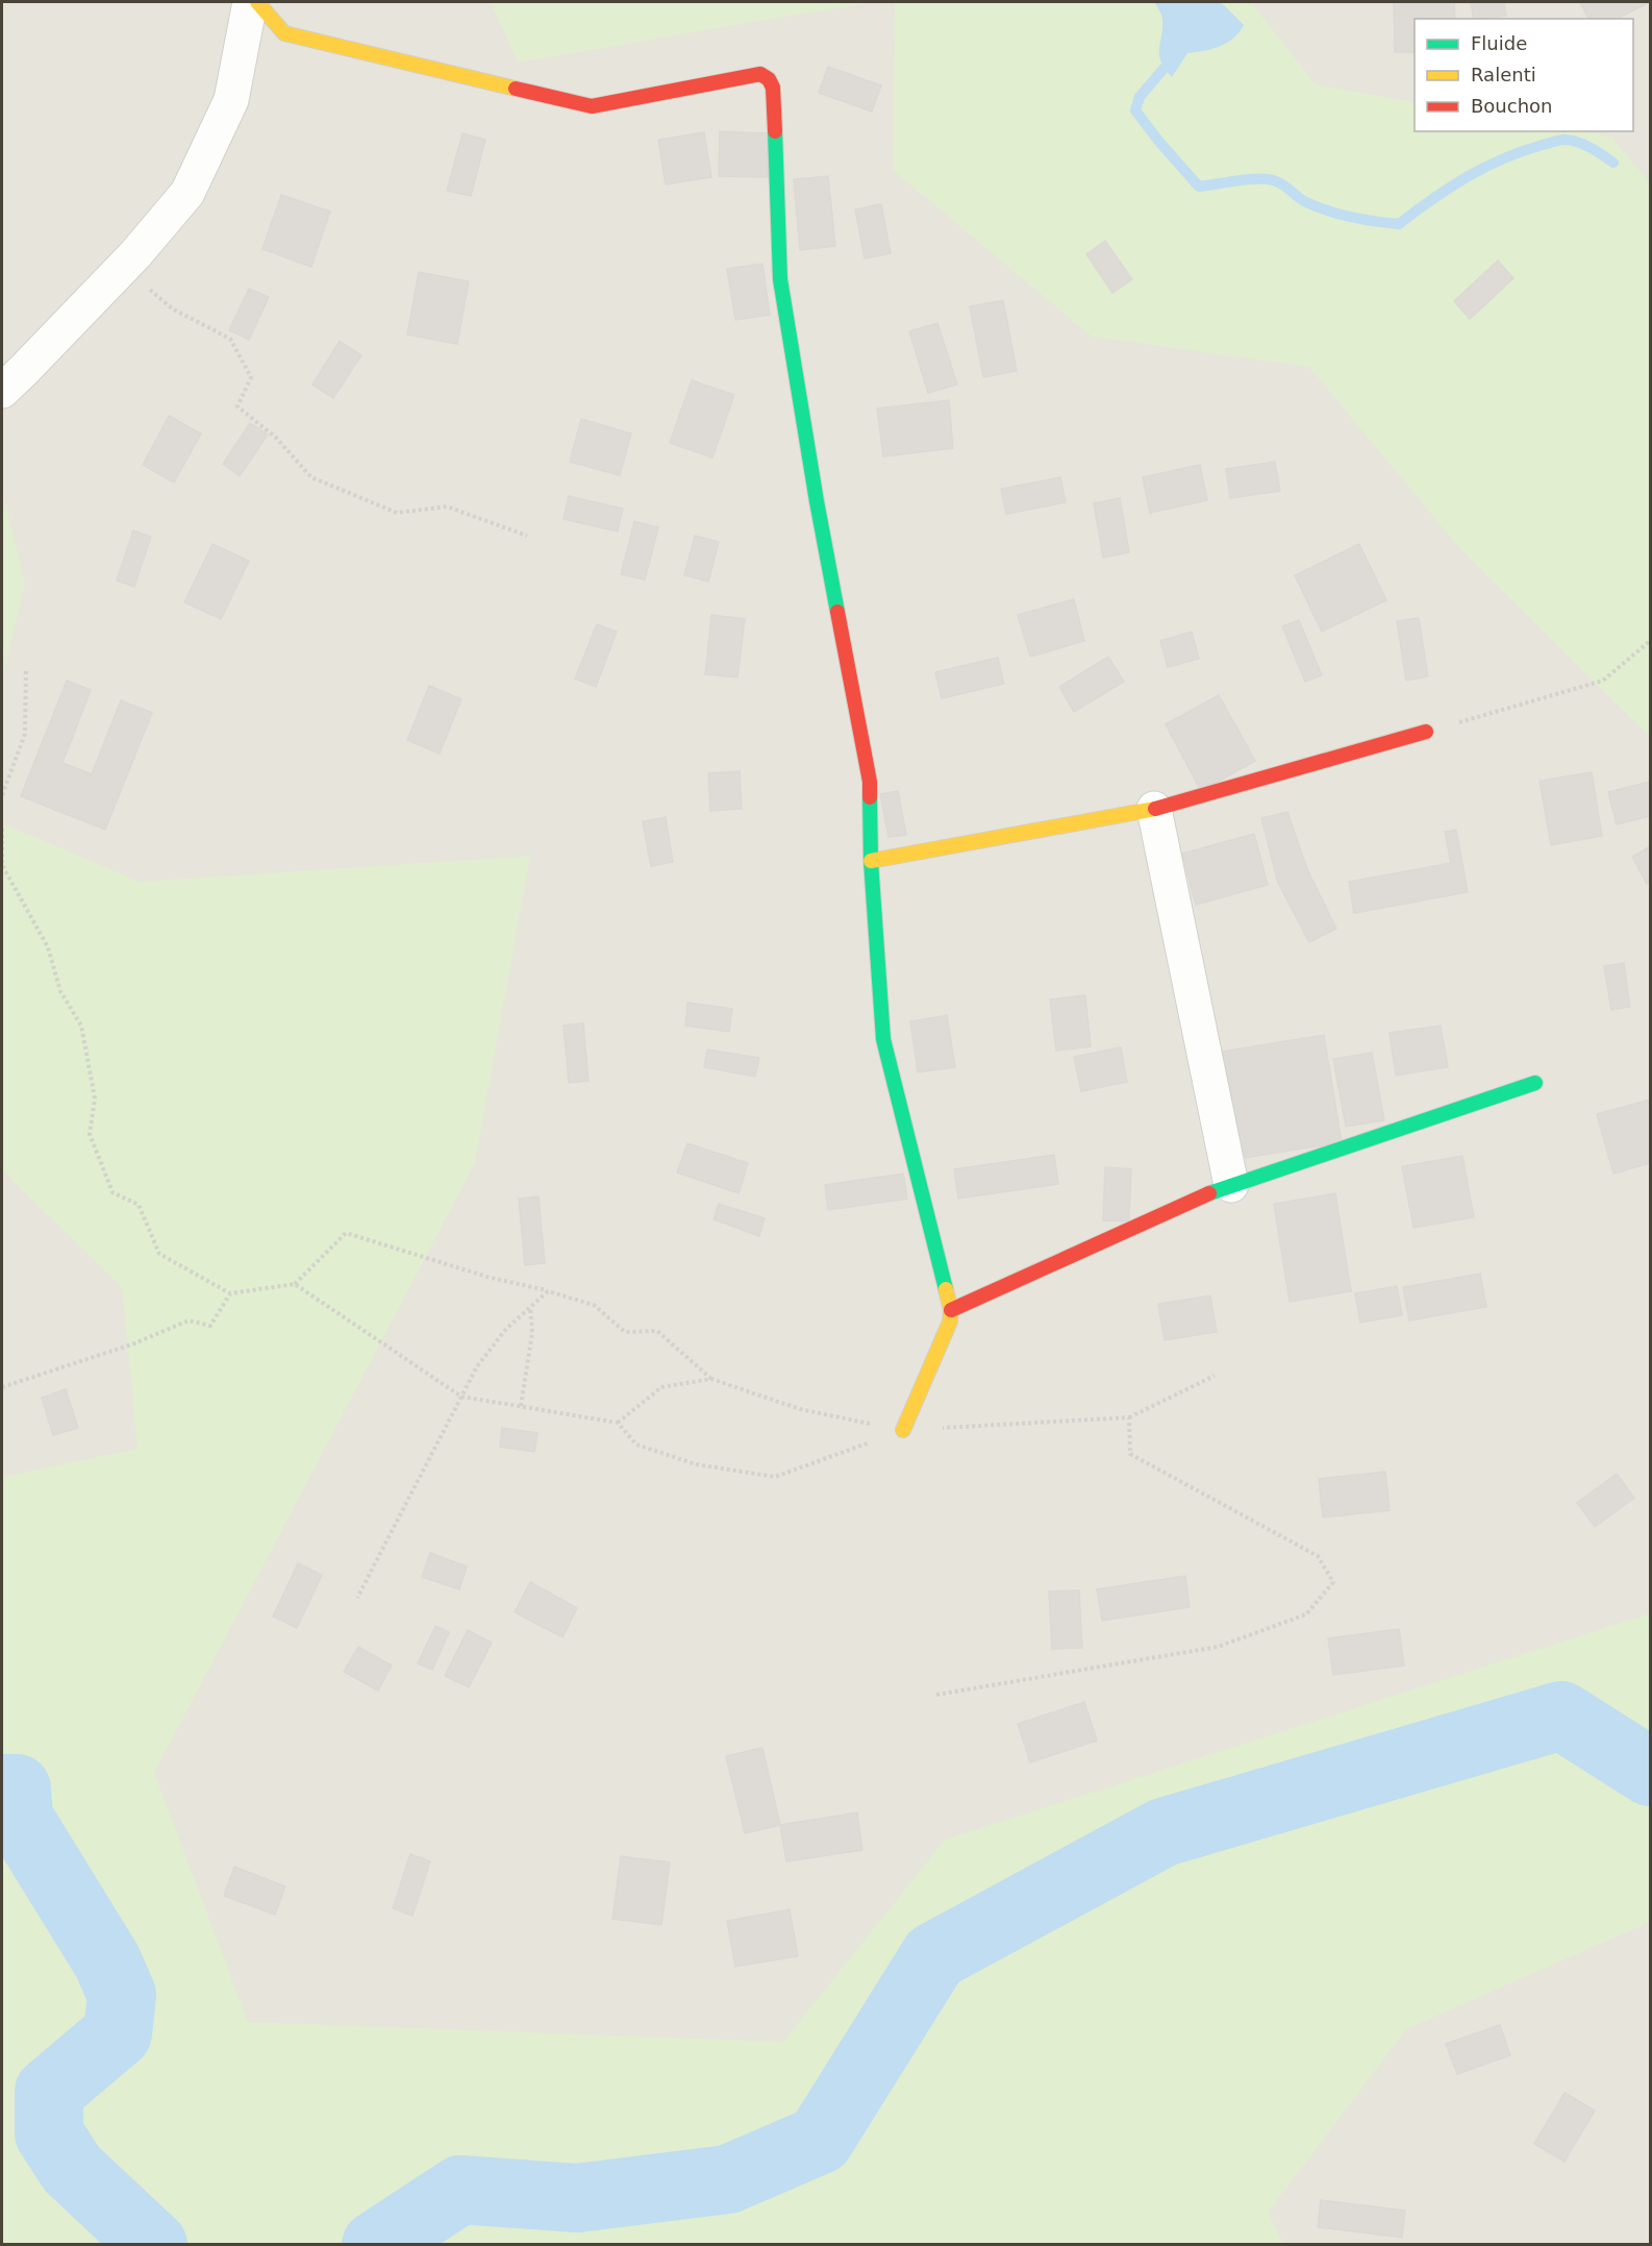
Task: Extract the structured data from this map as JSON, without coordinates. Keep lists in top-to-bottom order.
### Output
{
  "legend": ["Fluide", "Ralenti", "Bouchon"]
}
